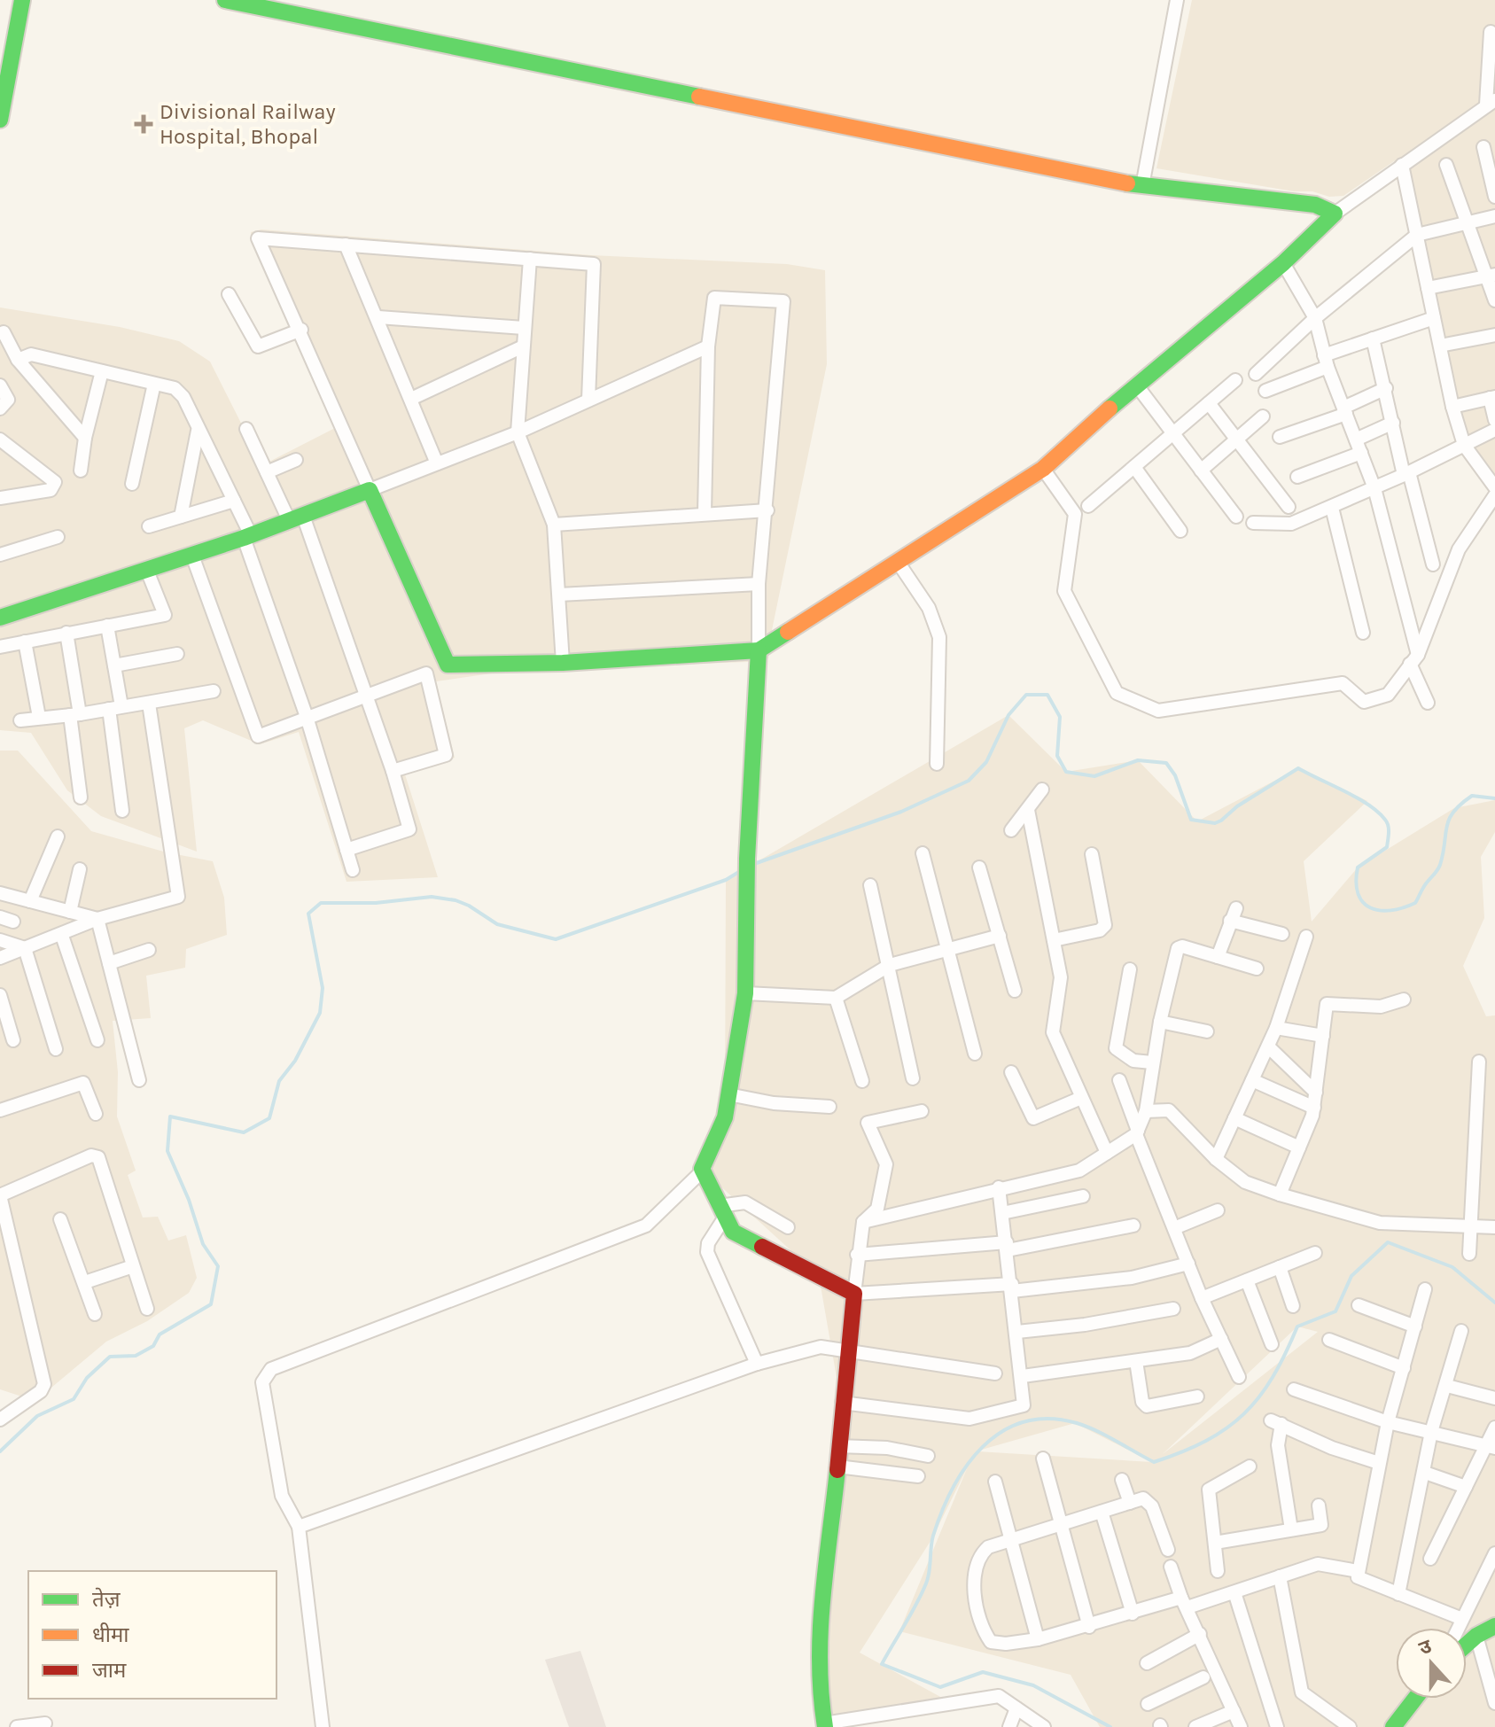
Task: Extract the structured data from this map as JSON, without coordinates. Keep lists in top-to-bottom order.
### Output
{
  "places": {
    "health": ["Divisional Railway Hospital, Bhopal"]
  },
  "legend": ["तेज़", "धीमा", "जाम"],
  "north": "top"
}
